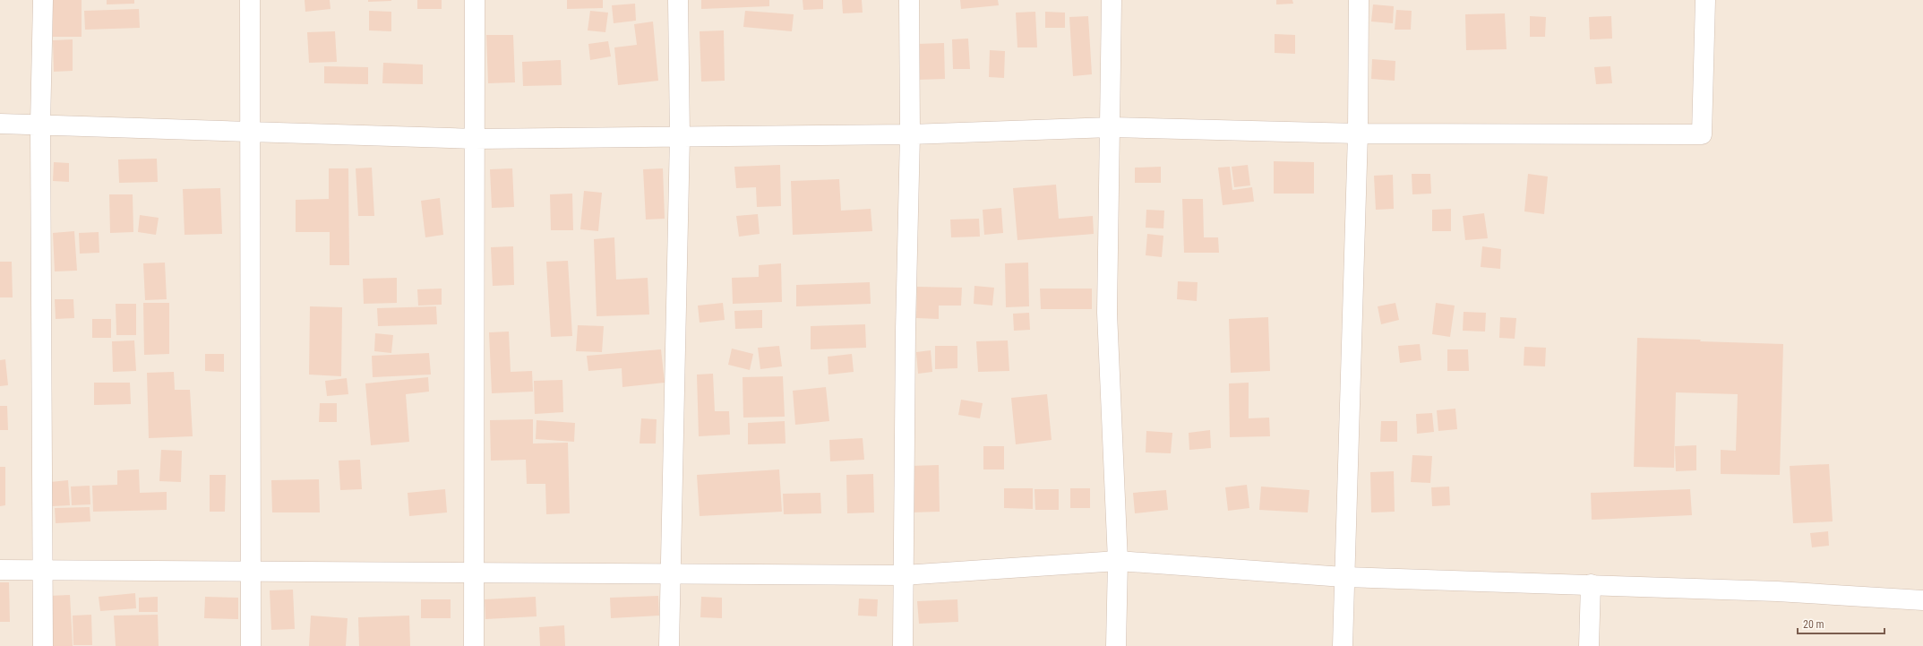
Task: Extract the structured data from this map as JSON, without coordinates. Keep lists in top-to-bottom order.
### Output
{
  "scale_bar": "20 m"
}
